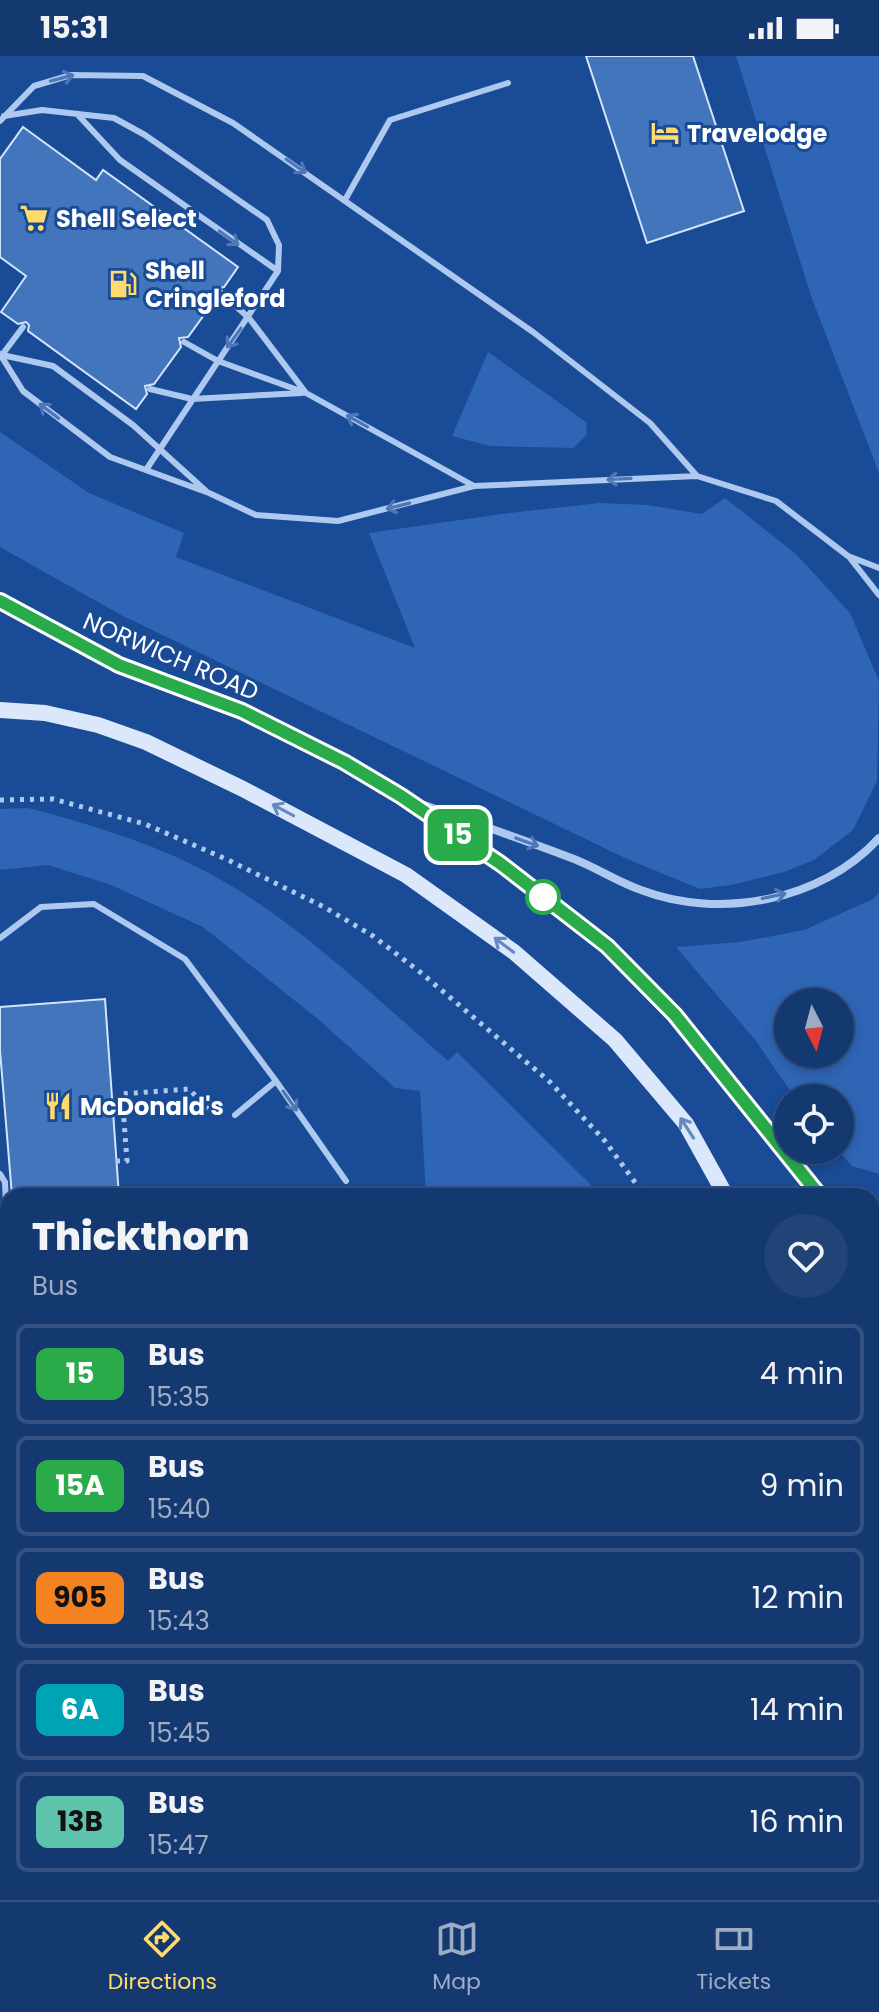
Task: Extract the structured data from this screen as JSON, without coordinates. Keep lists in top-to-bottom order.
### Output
{
  "streets": {
    "main road": ["NORWICH ROAD"]
  },
  "places": {
    "hotel": ["Travelodge"],
    "supermarket": ["Shell Select"],
    "fuel station": ["Shell Cringleford"],
    "restaurant": ["McDonald's"]
  },
  "lines": ["bus line 15"],
  "north": "bottom",
  "page": {
    "status": "15:31",
    "on_map": "15",
    "heading": ["Thickthorn", "Bus"],
    "list": [
      {
        "mark": "15",
        "name": "Bus",
        "note": "15:35",
        "value": "4 min"
      },
      {
        "mark": "15A",
        "name": "Bus",
        "note": "15:40",
        "value": "9 min"
      },
      {
        "mark": "905",
        "name": "Bus",
        "note": "15:43",
        "value": "12 min"
      },
      {
        "mark": "6A",
        "name": "Bus",
        "note": "15:45",
        "value": "14 min"
      },
      {
        "mark": "13B",
        "name": "Bus",
        "note": "15:47",
        "value": "16 min"
      }
    ],
    "tabs": ["Directions", "Map", "Tickets"]
  }
}
